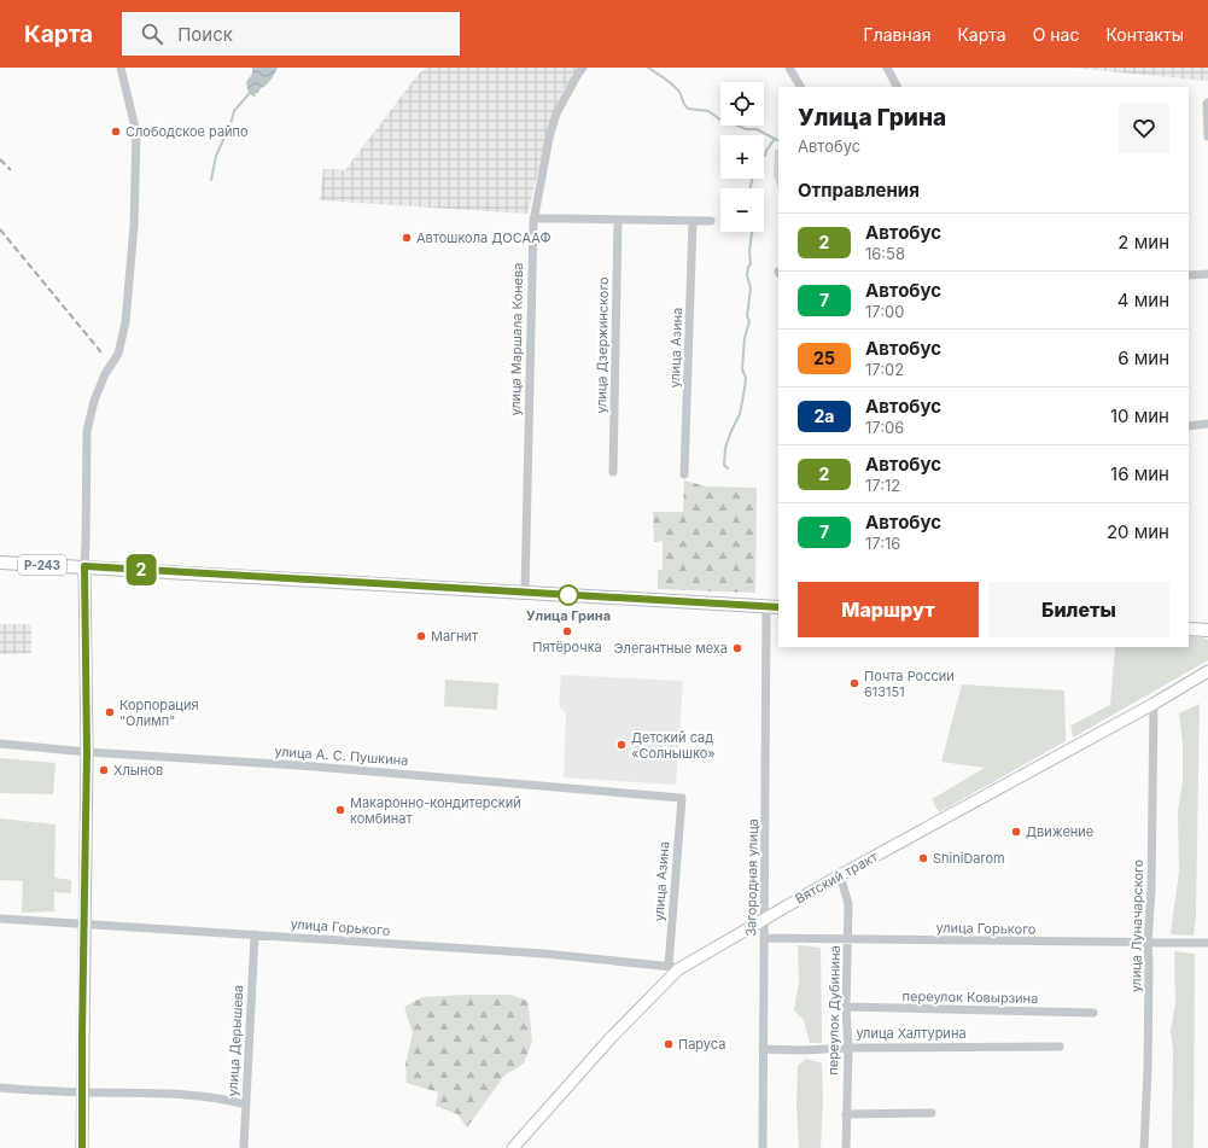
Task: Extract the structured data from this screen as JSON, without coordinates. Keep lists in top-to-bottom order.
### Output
{
  "streets": {
    "highway": ["Р-243"],
    "main road": ["Вятский тракт"],
    "street": [
      "улица Маршала Конева",
      "улица Дзержинского",
      "улица Азина",
      "улица А. С. Пушкина",
      "Загородная улица",
      "улица Луначарского",
      "улица Горького",
      "переулок Ковырзина",
      "переулок Дубинина",
      "улица Халтурина",
      "улица Дерышева"
    ]
  },
  "crossings": [
    ["улица Маршала Конева", "Р-243"],
    ["улица Азина", "улица А. С. Пушкина"],
    ["улица Азина", "Вятский тракт"],
    ["улица Азина", "улица Горького"],
    ["Р-243", "Загородная улица"],
    ["Загородная улица", "Вятский тракт"],
    ["Загородная улица", "улица Горького"],
    ["Загородная улица", "улица Халтурина"],
    ["Вятский тракт", "улица Луначарского"],
    ["Вятский тракт", "улица Горького"],
    ["Вятский тракт", "переулок Дубинина"],
    ["улица Луначарского", "улица Горького"],
    ["улица Горького", "переулок Дубинина"],
    ["улица Горького", "улица Дерышева"],
    ["переулок Ковырзина", "переулок Дубинина"],
    ["переулок Дубинина", "улица Халтурина"]
  ],
  "places": [
    "Слободское райпо",
    "Автошкола ДОСААФ",
    "Улица Грина",
    "Пятёрочка",
    "Магнит",
    "Элегантные меха",
    "Почта России 613151",
    "Корпорация \"Олимп\"",
    "Детский сад «Солнышко»",
    "Хлынов",
    "Макаронно-кондитерский комбинат",
    "Движение",
    "ShiniDarom",
    "Паруса"
  ],
  "lines": ["bus line 2"],
  "page": {
    "header": "Карта",
    "search": "Поиск",
    "nav": [
      "Главная",
      "Карта",
      "О нас",
      "Контакты"
    ],
    "on_map": "2",
    "map_buttons": ["+", "−"],
    "heading": [
      ["Улица Грина", "Автобус"],
      "Отправления"
    ],
    "list": [
      {
        "mark": "2",
        "name": "Автобус",
        "note": "16:58",
        "value": "2 мин"
      },
      {
        "mark": "7",
        "name": "Автобус",
        "note": "17:00",
        "value": "4 мин"
      },
      {
        "mark": "25",
        "name": "Автобус",
        "note": "17:02",
        "value": "6 мин"
      },
      {
        "mark": "2а",
        "name": "Автобус",
        "note": "17:06",
        "value": "10 мин"
      },
      {
        "mark": "2",
        "name": "Автобус",
        "note": "17:12",
        "value": "16 мин"
      },
      {
        "mark": "7",
        "name": "Автобус",
        "note": "17:16",
        "value": "20 мин"
      }
    ],
    "buttons": ["Маршрут", "Билеты"]
  }
}
